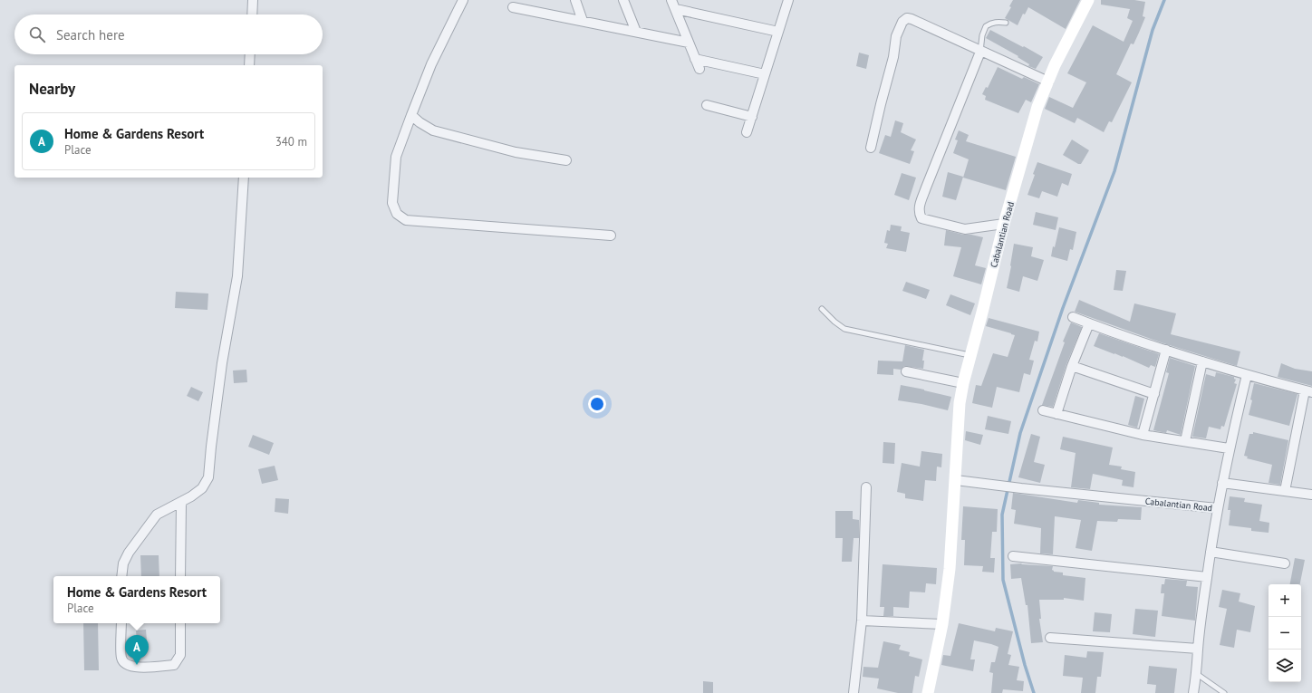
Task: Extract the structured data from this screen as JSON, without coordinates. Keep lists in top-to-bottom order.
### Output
{
  "streets": {
    "street": ["Cabalantian Road"]
  },
  "page": {
    "search": "Search here",
    "heading": "Nearby",
    "list": [
      {
        "mark": "A",
        "name": "Home & Gardens Resort",
        "note": "Place",
        "value": "340 m"
      }
    ],
    "popup": ["Home & Gardens Resort", "Place"],
    "map_buttons": ["+", "−"],
    "pins": "A"
  }
}
